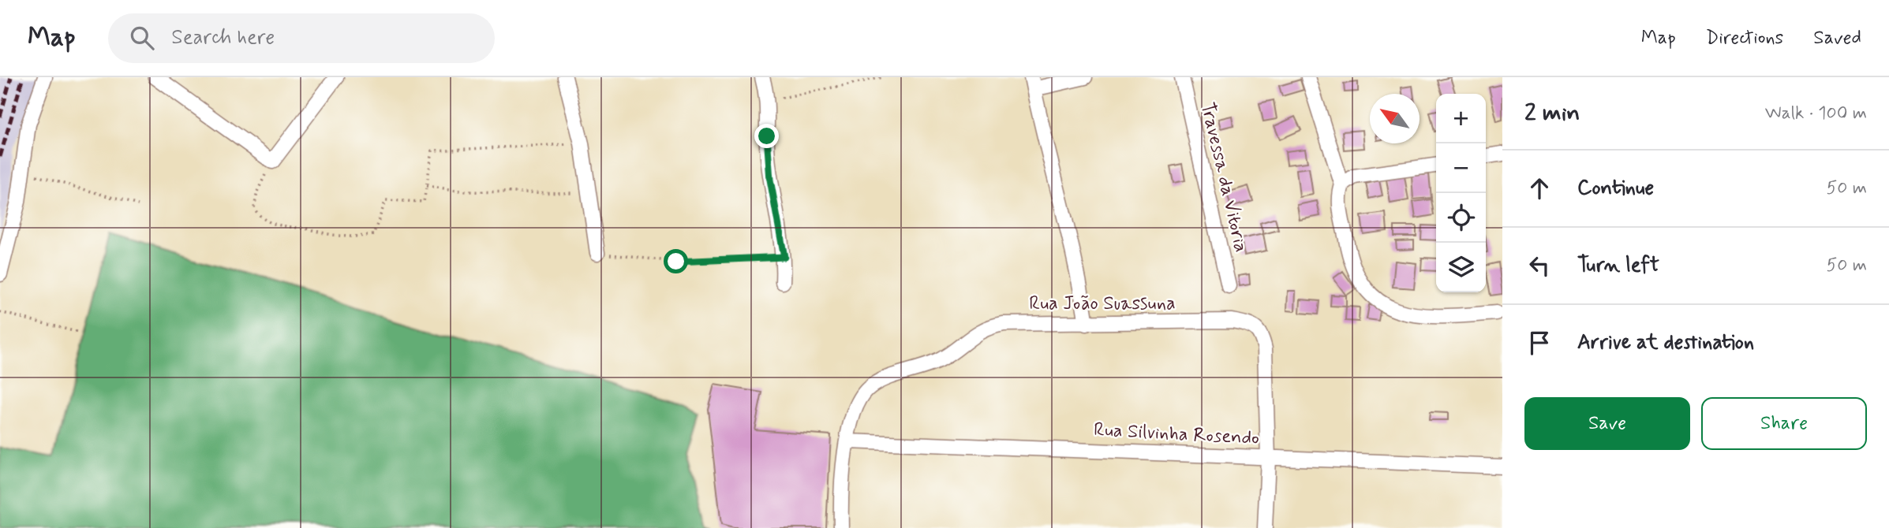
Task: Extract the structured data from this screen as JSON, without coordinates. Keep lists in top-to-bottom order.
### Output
{
  "streets": {
    "street": ["Travessa da Vitoria", "Rua João Suassuna", "Rua Silvinha Rosendo"]
  },
  "crossings": [
    ["Rua João Suassuna", "Rua Silvinha Rosendo"]
  ],
  "north": "top left",
  "page": {
    "header": "Map",
    "search": "Search here",
    "nav": ["Map", "Directions", "Saved"],
    "heading": ["2 min", "Walk · 100 m"],
    "map_buttons": ["+", "−"],
    "list": [
      ["Continue", "50 m"],
      ["Turn left", "50 m"],
      "Arrive at destination"
    ],
    "buttons": ["Save", "Share"]
  }
}
